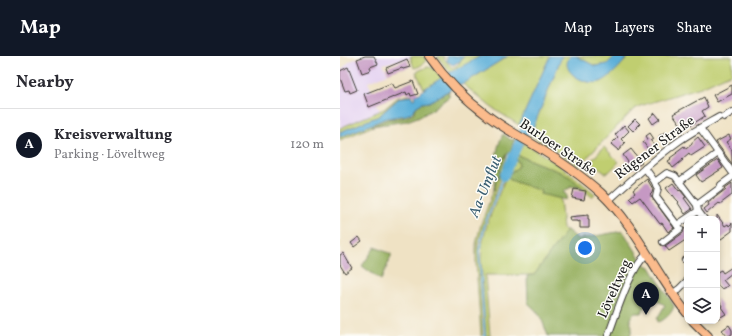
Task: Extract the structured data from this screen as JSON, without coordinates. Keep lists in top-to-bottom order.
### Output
{
  "streets": {
    "main road": ["Burloer Straße"],
    "street": ["Rügener Straße", "Löveltweg"]
  },
  "crossings": [
    ["Burloer Straße", "Rügener Straße"],
    ["Burloer Straße", "Löveltweg"]
  ],
  "water": ["Aa-Umflut"],
  "page": {
    "header": "Map",
    "nav": ["Map", "Layers", "Share"],
    "heading": "Nearby",
    "list": [
      {
        "mark": "A",
        "name": "Kreisverwaltung",
        "note": "Parking · Löveltweg",
        "value": "120 m"
      }
    ],
    "map_buttons": ["+", "−"],
    "pins": "A"
  }
}
